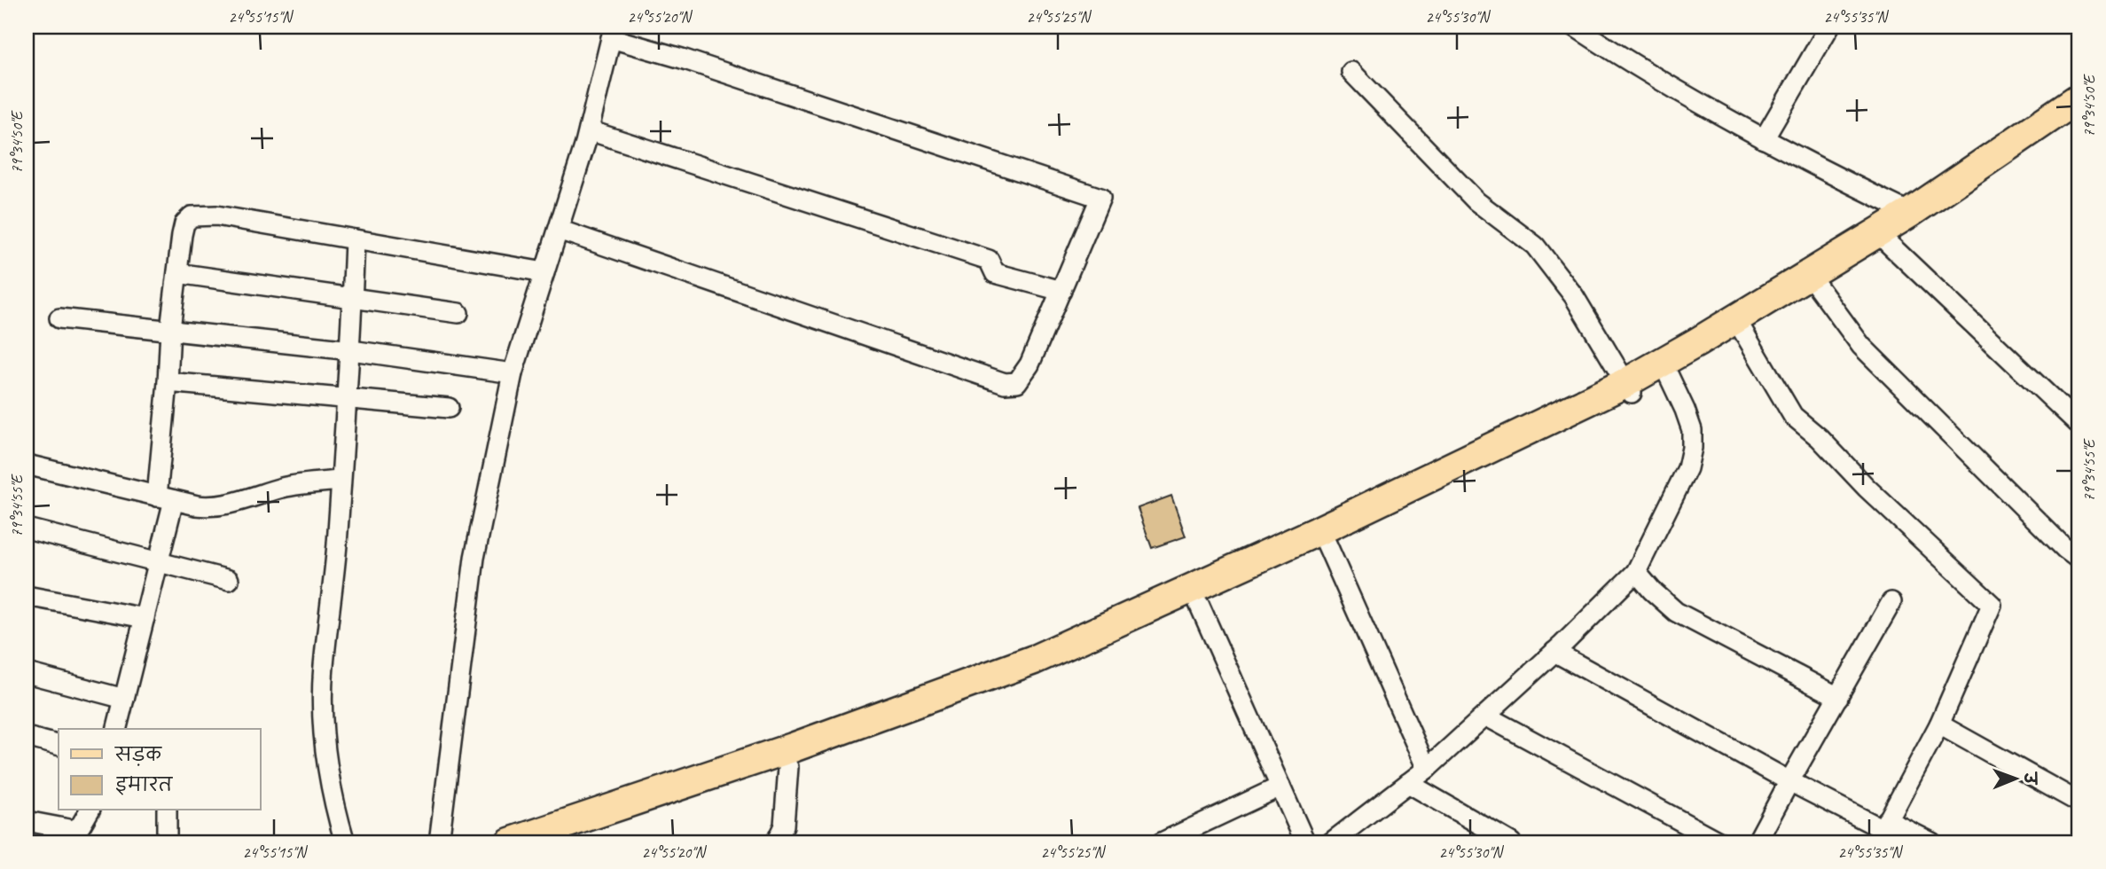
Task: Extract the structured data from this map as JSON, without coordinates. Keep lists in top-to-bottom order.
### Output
{
  "legend": ["सड़क", "इमारत"],
  "north": "right",
  "coordinates": [
    "24°55'15\"N",
    "24°55'20\"N",
    "24°55'25\"N",
    "24°55'30\"N",
    "24°55'35\"N",
    "79°34'50\"E",
    "79°34'55\"E"
  ]
}
